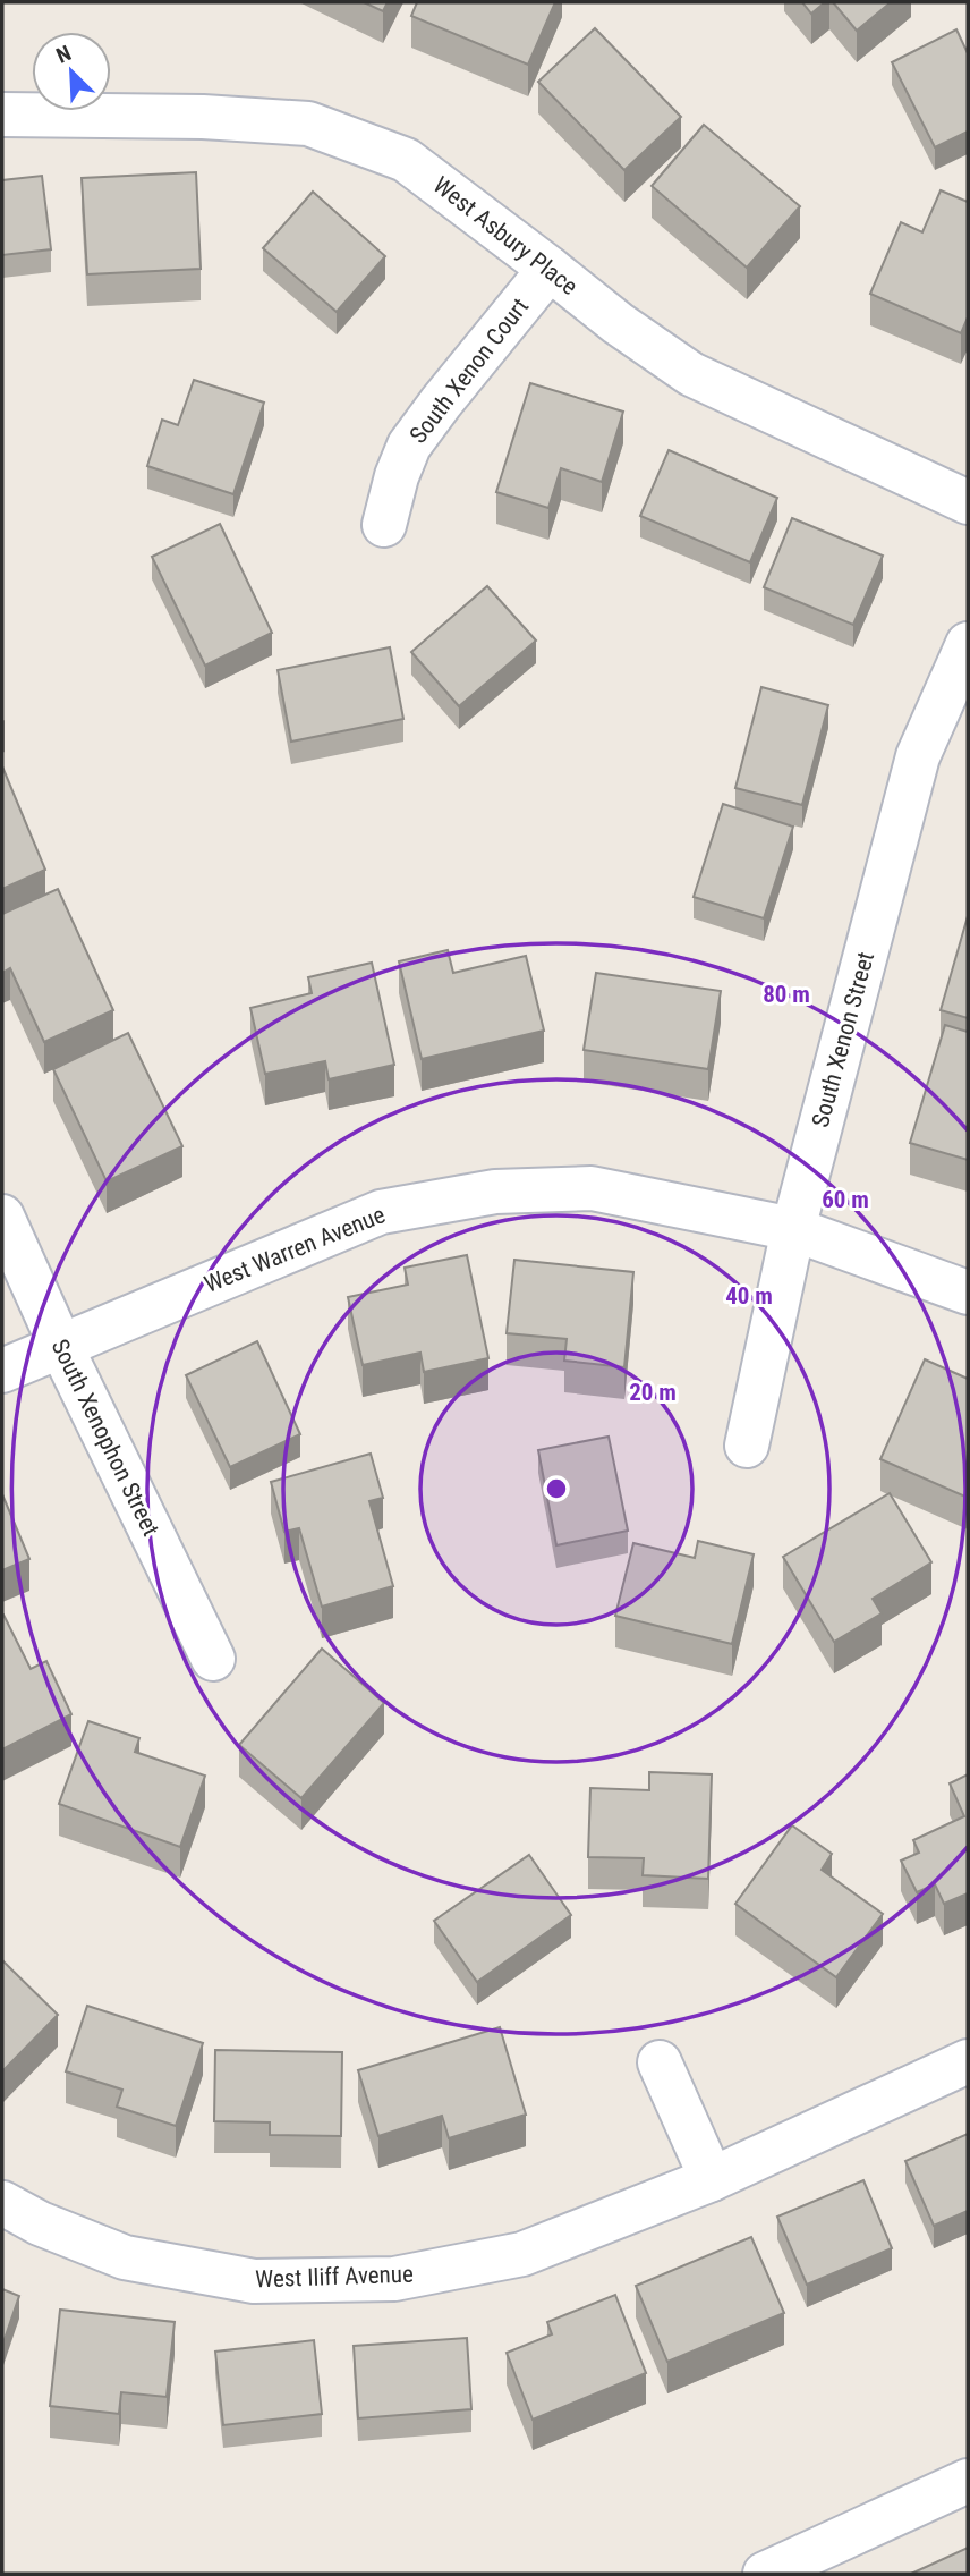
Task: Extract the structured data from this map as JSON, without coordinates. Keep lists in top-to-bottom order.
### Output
{
  "streets": {
    "street": [
      "West Asbury Place",
      "South Xenon Court",
      "South Xenon Street",
      "West Warren Avenue",
      "South Xenophon Street",
      "West Iliff Avenue"
    ]
  },
  "crossings": [
    ["West Asbury Place", "South Xenon Court"],
    ["South Xenon Street", "West Warren Avenue"],
    ["West Warren Avenue", "South Xenophon Street"]
  ],
  "north": "top left",
  "rings": [
    "80 m",
    "60 m",
    "40 m",
    "20 m"
  ]
}
